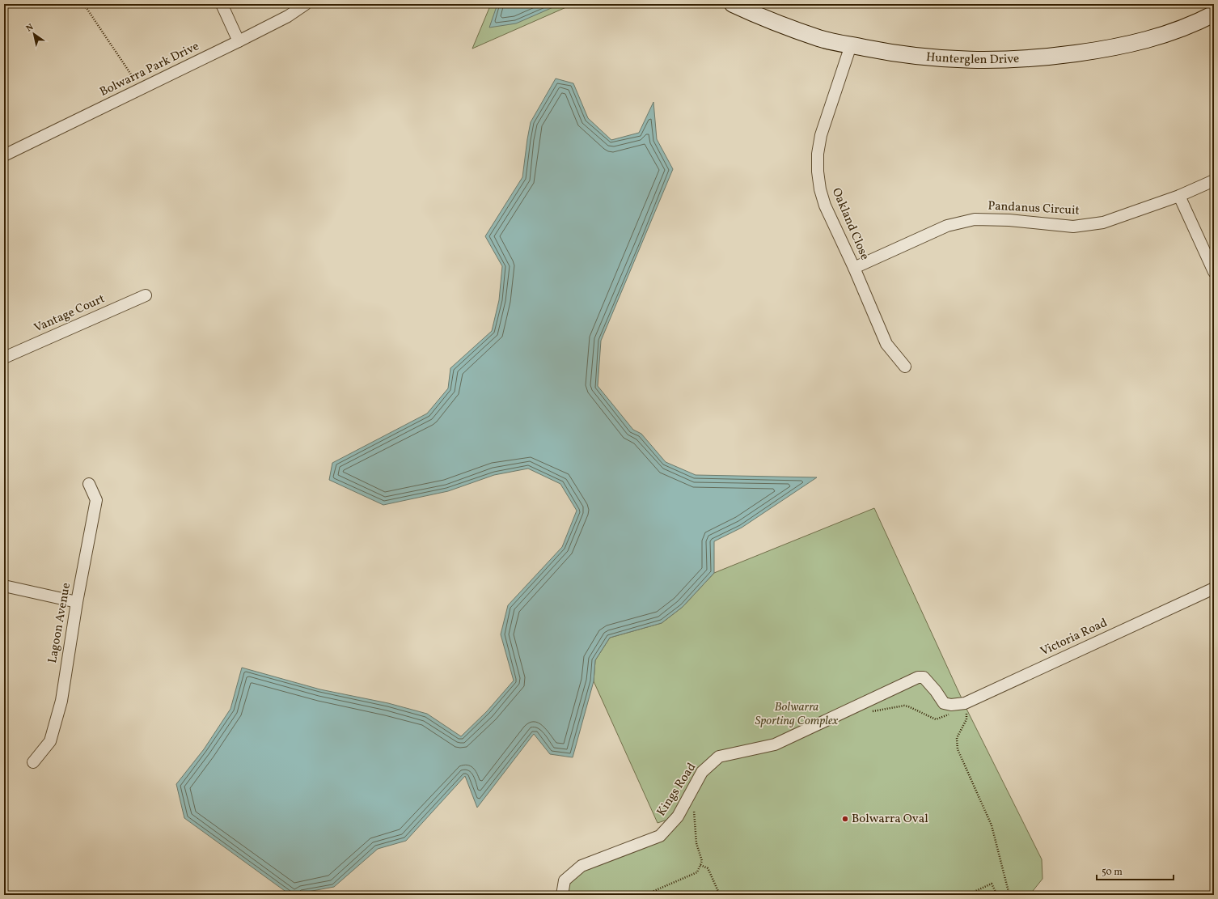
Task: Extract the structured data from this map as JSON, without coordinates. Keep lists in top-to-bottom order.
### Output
{
  "streets": {
    "street": [
      "Hunterglen Drive",
      "Bolwarra Park Drive",
      "Pandanus Circuit",
      "Oakland Close",
      "Vantage Court",
      "Lagoon Avenue",
      "Victoria Road",
      "Kings Road"
    ]
  },
  "crossings": [
    ["Hunterglen Drive", "Oakland Close"],
    ["Pandanus Circuit", "Oakland Close"],
    ["Victoria Road", "Kings Road"]
  ],
  "parks": ["Bolwarra Sporting Complex"],
  "places": ["Bolwarra Oval"],
  "scale_bar": "50 m",
  "north": "top left"
}
